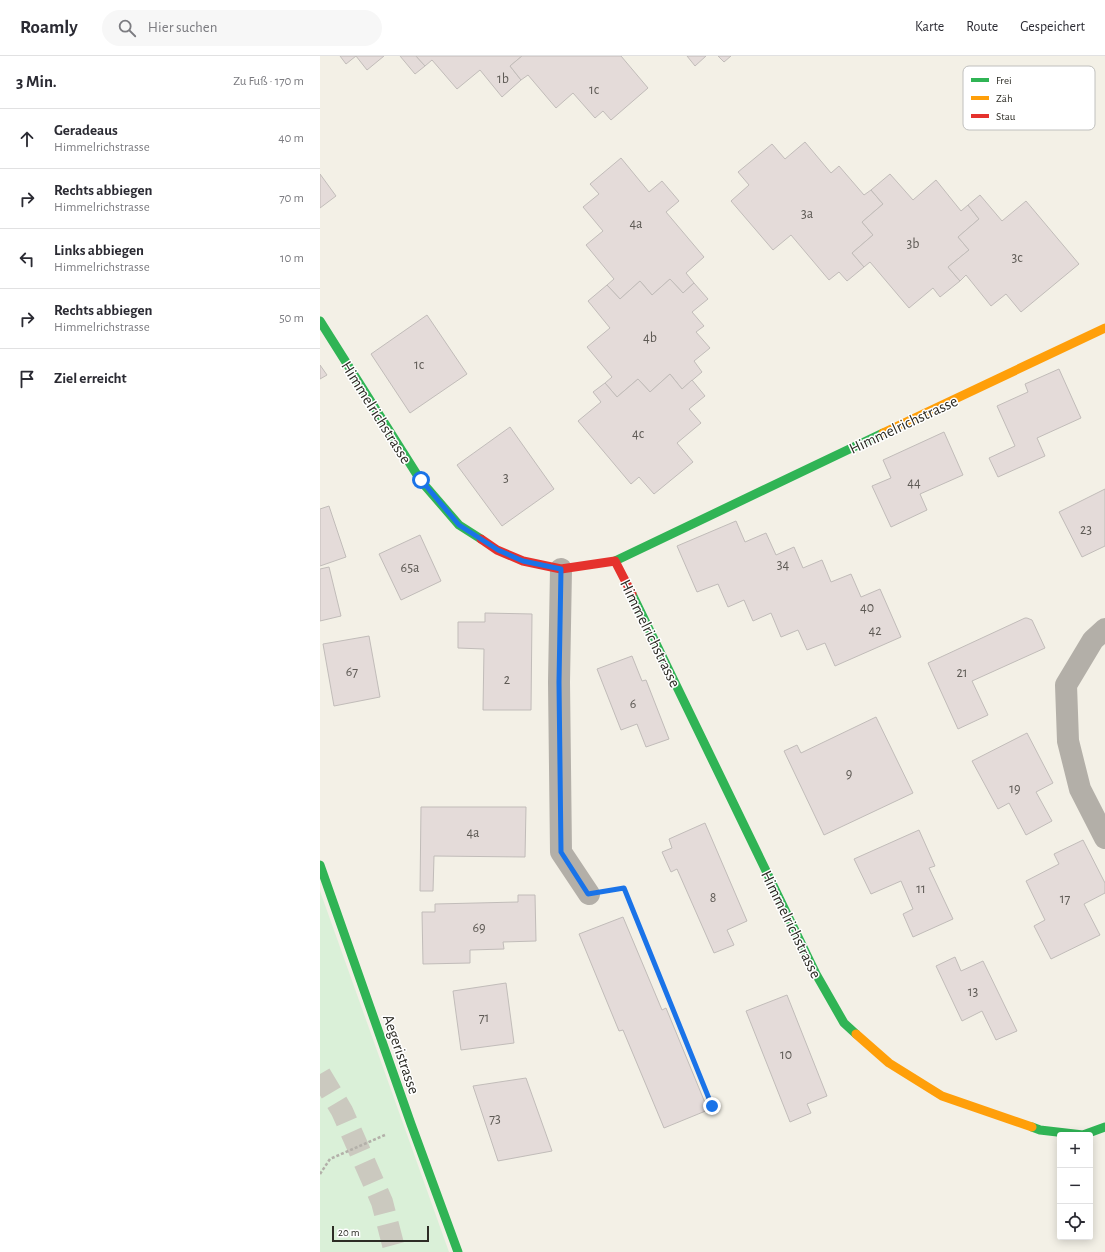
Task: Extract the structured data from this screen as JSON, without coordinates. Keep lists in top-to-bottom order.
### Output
{
  "streets": {
    "street": ["Himmelrichstrasse", "Aegeristrasse"]
  },
  "house_numbers": [
    "1b",
    "1c",
    "3a",
    "4a",
    "3b",
    "3c",
    "4b",
    "1c",
    "4c",
    "3",
    "44",
    "23",
    "34",
    "65a",
    "40",
    "42",
    "67",
    "21",
    "2",
    "6",
    "9",
    "19",
    "4a",
    "11",
    "8",
    "17",
    "69",
    "13",
    "71",
    "10",
    "73"
  ],
  "legend": ["Frei", "Zäh", "Stau"],
  "scale_bar": "20 m",
  "page": {
    "header": "Roamly",
    "search": "Hier suchen",
    "nav": ["Karte", "Route", "Gespeichert"],
    "heading": ["3 Min.", "Zu Fuß · 170 m"],
    "list": [
      ["Geradeaus", "Himmelrichstrasse", "40 m"],
      ["Rechts abbiegen", "Himmelrichstrasse", "70 m"],
      ["Links abbiegen", "Himmelrichstrasse", "10 m"],
      ["Rechts abbiegen", "Himmelrichstrasse", "50 m"],
      "Ziel erreicht"
    ],
    "map_buttons": ["+", "−"],
    "scale": "20 m"
  }
}
